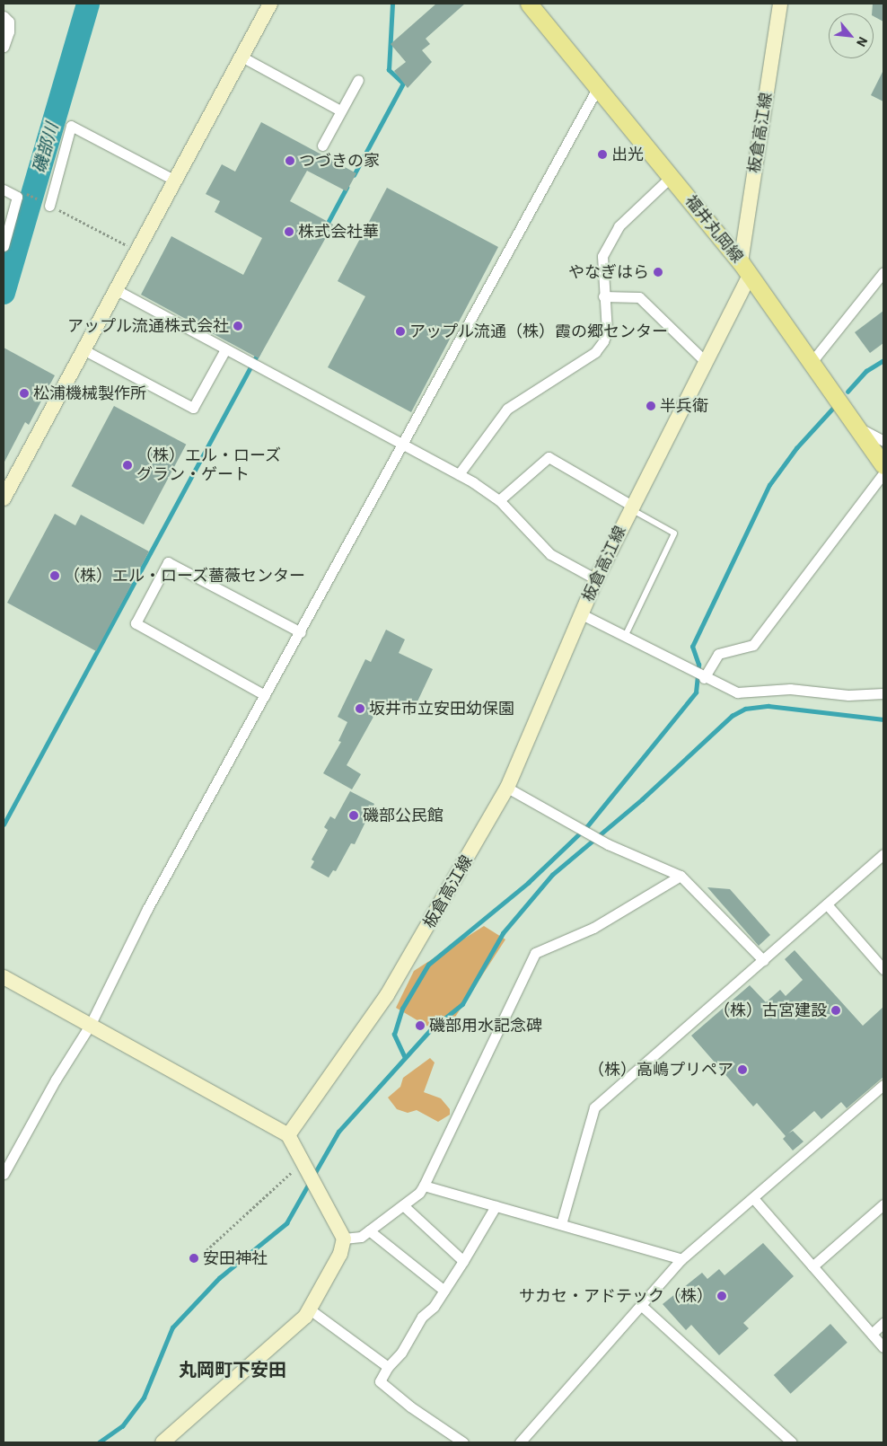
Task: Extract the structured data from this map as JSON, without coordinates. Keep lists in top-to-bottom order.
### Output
{
  "streets": {
    "main road": ["板倉高江線", "福井丸岡線"]
  },
  "crossings": [
    ["板倉高江線", "福井丸岡線"]
  ],
  "districts": ["丸岡町下安田"],
  "water": ["磯部川"],
  "places": [
    "出光",
    "つづきの家",
    "株式会社華",
    "やなぎはら",
    "アップル流通株式会社",
    "アップル流通（株）霞の郷センター",
    "松浦機械製作所",
    "半兵衛",
    "（株）エル・ローズ グラン・ゲート",
    "（株）エル・ローズ薔薇センター",
    "坂井市立安田幼保園",
    "磯部公民館",
    "（株）古宮建設",
    "磯部用水記念碑",
    "（株）高嶋プリペア",
    "安田神社",
    "サカセ・アドテック（株）"
  ],
  "north": "bottom right"
}
